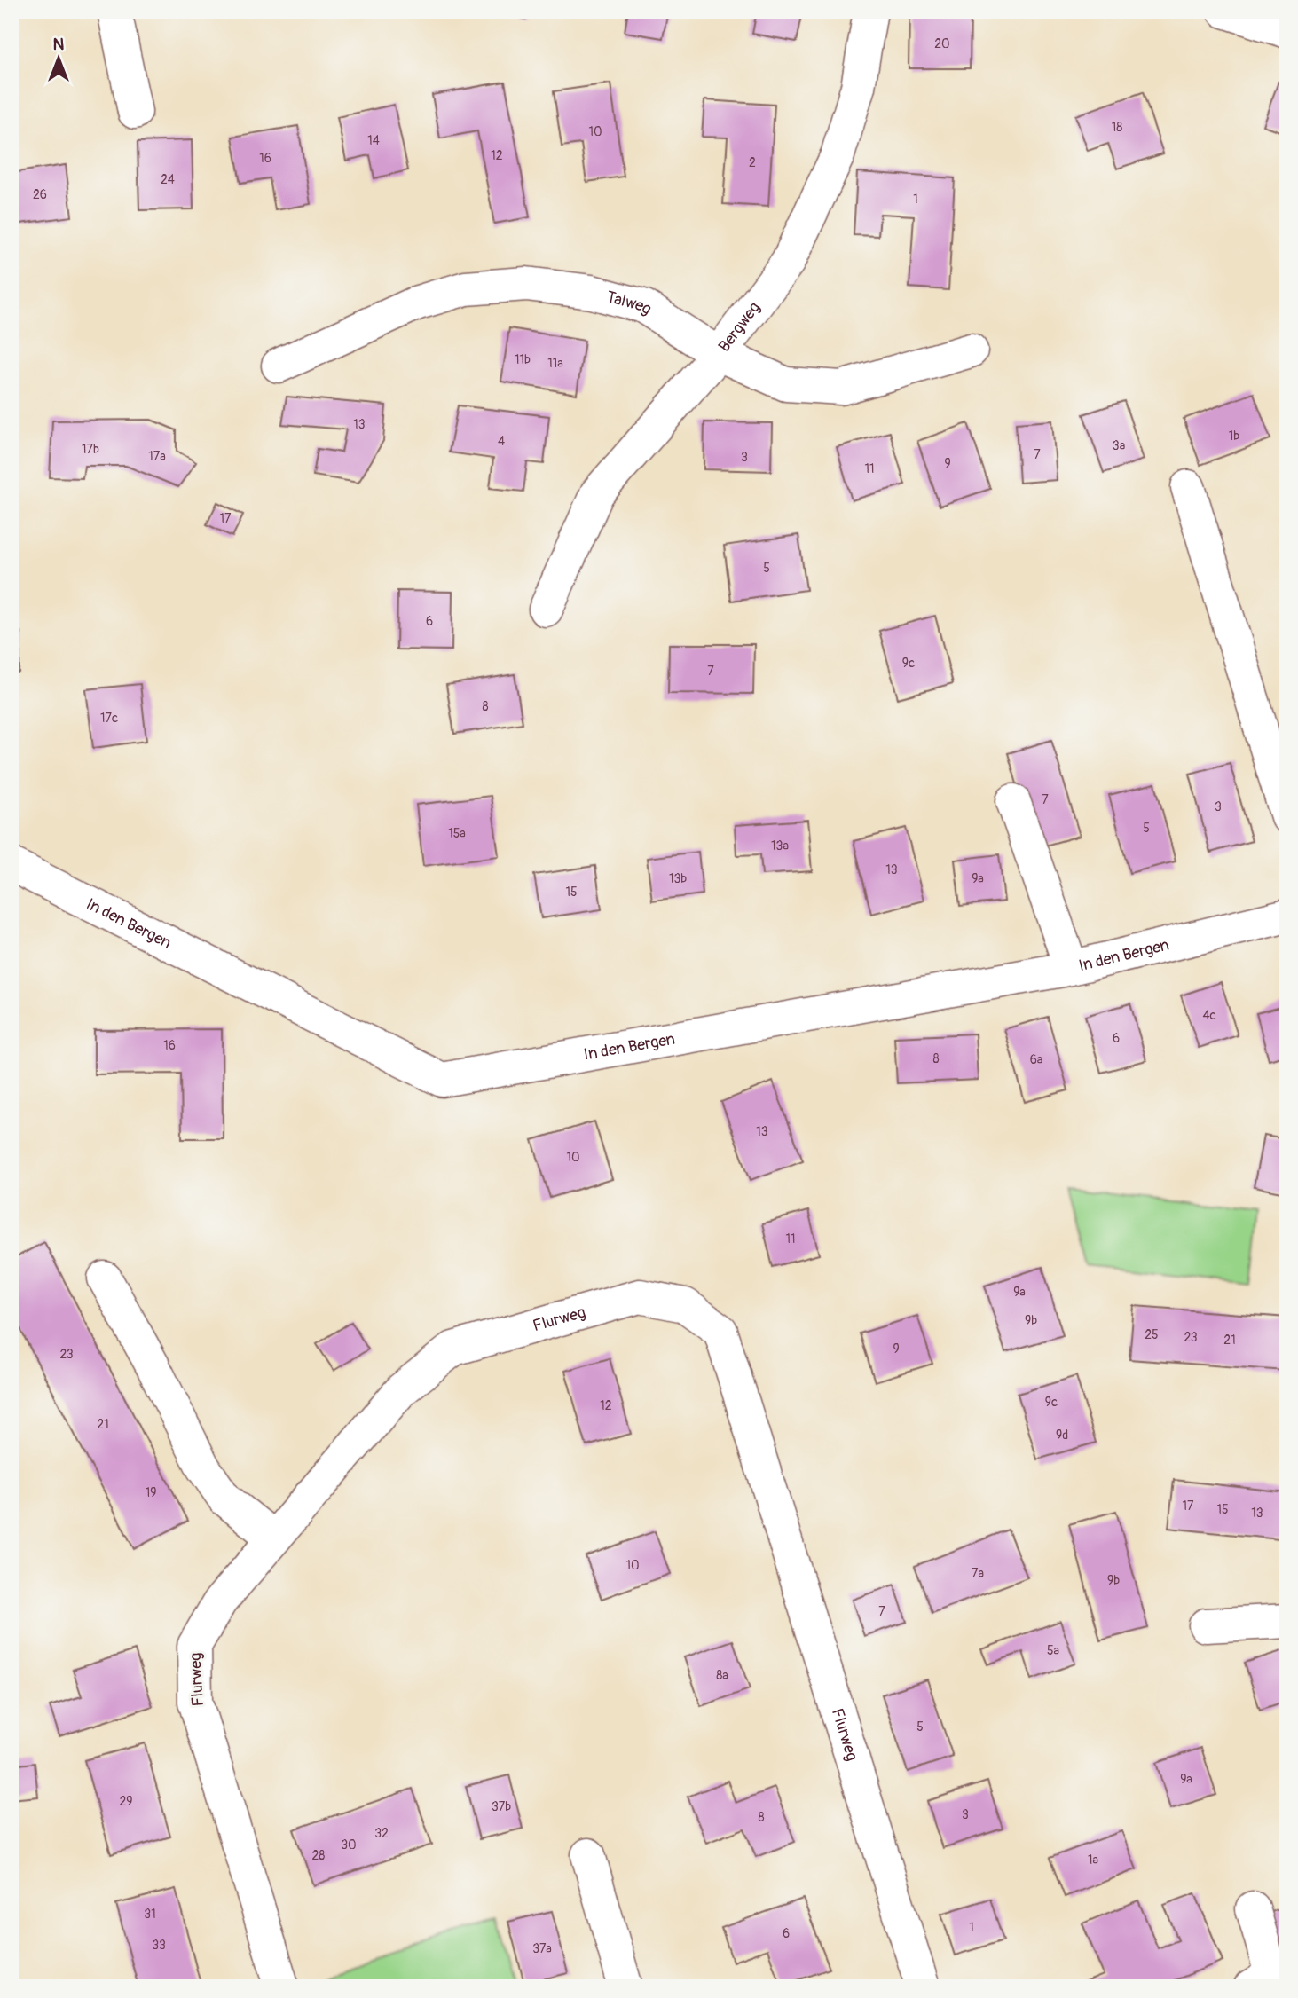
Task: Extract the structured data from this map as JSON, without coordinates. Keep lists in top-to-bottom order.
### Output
{
  "streets": {
    "street": [
      "Talweg",
      "Bergweg",
      "In den Bergen",
      "Flurweg"
    ]
  },
  "crossings": [
    ["Talweg", "Bergweg"]
  ],
  "house_numbers": [
    "20",
    "18",
    "10",
    "14",
    "12",
    "16",
    "2",
    "24",
    "26",
    "1",
    "11b",
    "11a",
    "13",
    "1b",
    "4",
    "3a",
    "17b",
    "7",
    "17a",
    "3",
    "9",
    "11",
    "17",
    "5",
    "6",
    "9c",
    "7",
    "8",
    "17c",
    "7",
    "3",
    "5",
    "15a",
    "13a",
    "13",
    "13b",
    "9a",
    "15",
    "4c",
    "6",
    "16",
    "8",
    "6a",
    "13",
    "10",
    "11",
    "9a",
    "9b",
    "25",
    "23",
    "21",
    "9",
    "23",
    "9c",
    "12",
    "21",
    "9d",
    "19",
    "17",
    "15",
    "13",
    "10",
    "7a",
    "9b",
    "7",
    "5a",
    "8a",
    "5",
    "9a",
    "29",
    "37b",
    "3",
    "8",
    "32",
    "30",
    "28",
    "1a",
    "31",
    "1",
    "6",
    "33",
    "37a"
  ],
  "north": "top"
}
